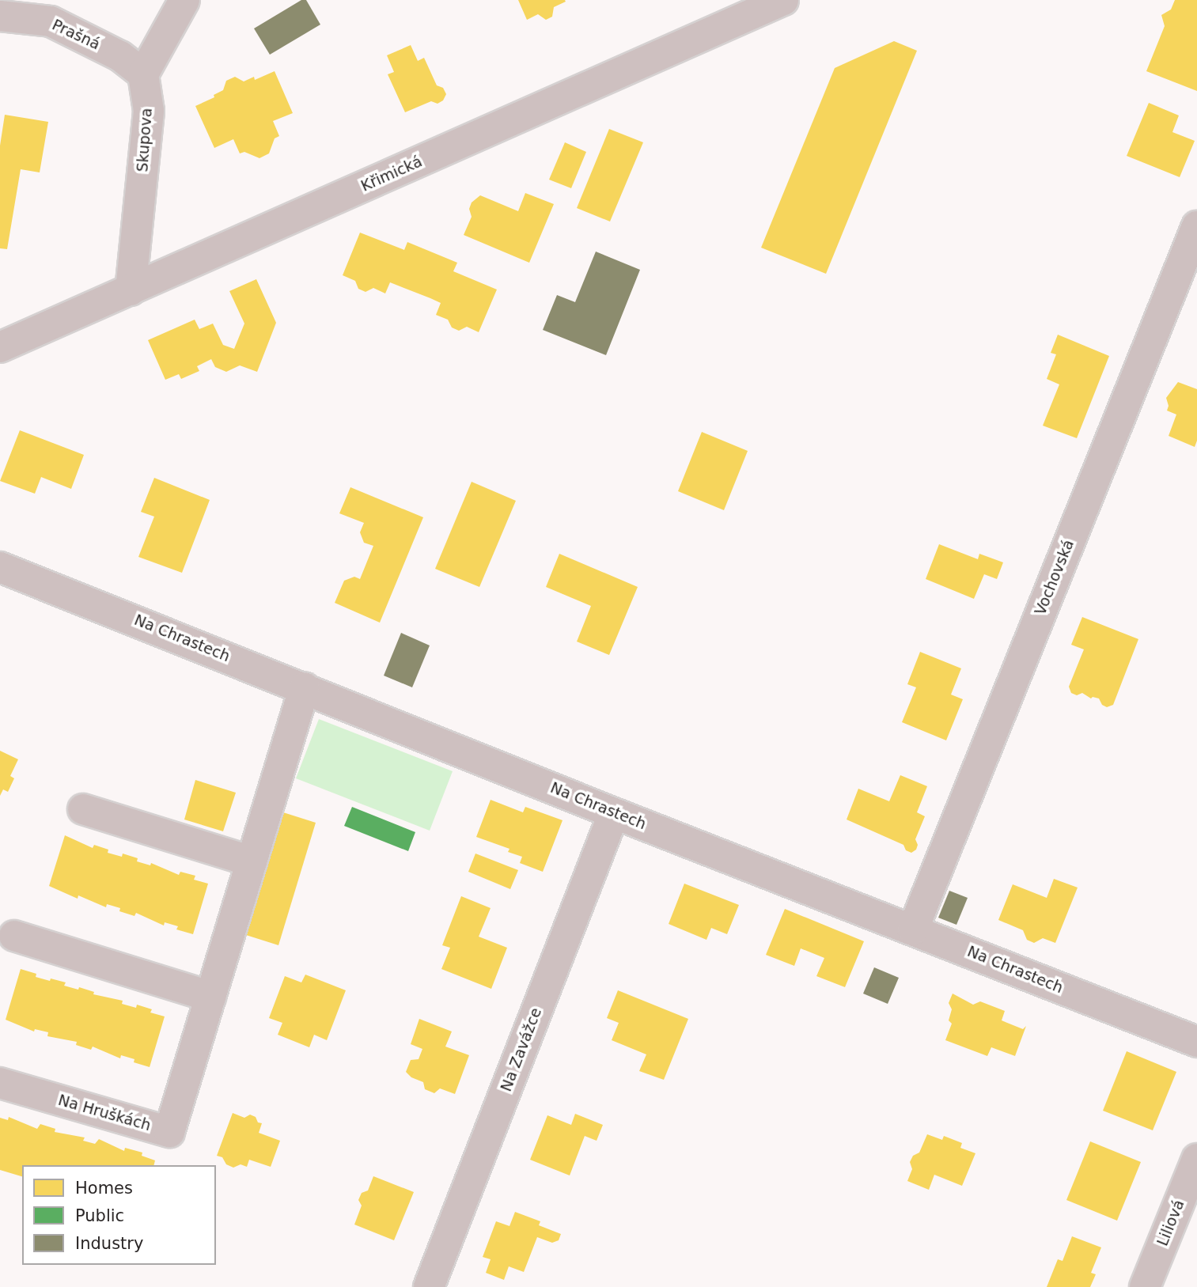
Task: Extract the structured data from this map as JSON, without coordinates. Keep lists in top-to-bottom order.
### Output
{
  "streets": {
    "street": [
      "Prašná",
      "Skupova",
      "Křimická",
      "Vochovská",
      "Na Chrastech",
      "Na Zavážce",
      "Na Hruškách",
      "Liliová"
    ]
  },
  "crossings": [
    ["Prašná", "Skupova"],
    ["Skupova", "Křimická"],
    ["Vochovská", "Na Chrastech"],
    ["Na Chrastech", "Na Zavážce"],
    ["Na Chrastech", "Na Hruškách"]
  ],
  "legend": ["Homes", "Public", "Industry"]
}
